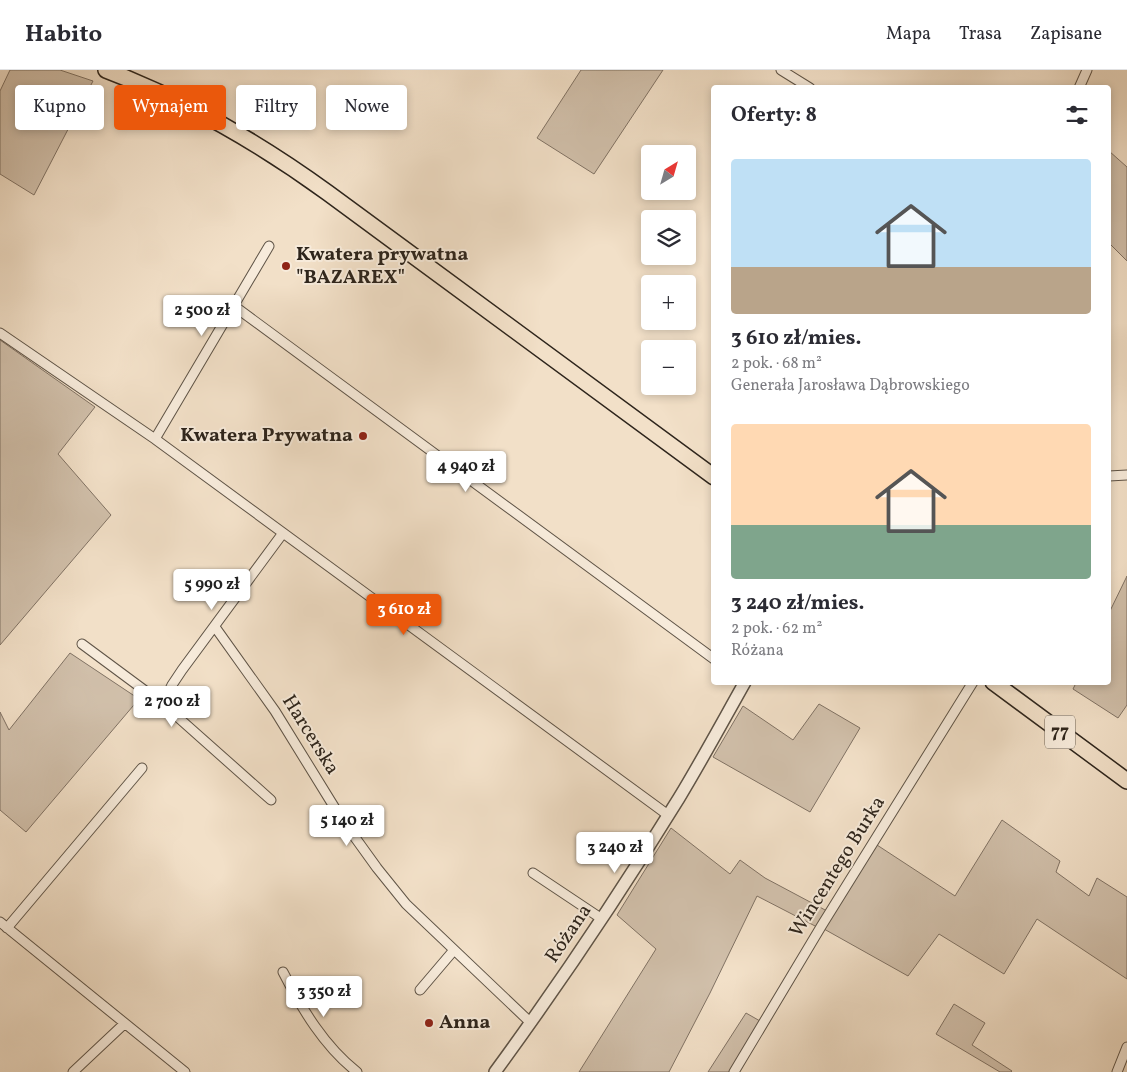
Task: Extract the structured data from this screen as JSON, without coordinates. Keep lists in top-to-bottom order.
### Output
{
  "streets": {
    "main road": ["77"],
    "street": ["Harcerska", "Wincentego Burka", "Różana"]
  },
  "crossings": [
    ["Harcerska", "Różana"]
  ],
  "places": ["Kwatera prywatna \"BAZAREX\"", "Kwatera Prywatna", "Anna"],
  "north": "top right",
  "page": {
    "header": "Habito",
    "nav": ["Mapa", "Trasa", "Zapisane"],
    "chip": [
      "Kupno",
      "Wynajem",
      "Filtry",
      "Nowe"
    ],
    "heading": "Oferty: 8",
    "map_buttons": ["+", "−"],
    "list": [
      {
        "name": "3 610 zł/mies.",
        "note": "2 pok. · 68 m² · Generała Jarosława Dąbrowskiego"
      },
      {
        "name": "3 240 zł/mies.",
        "note": "2 pok. · 62 m² · Różana"
      }
    ],
    "price": [
      "2 500 zł",
      "4 940 zł",
      "5 990 zł",
      "3 610 zł",
      "2 700 zł",
      "5 140 zł",
      "3 240 zł",
      "3 350 zł"
    ]
  }
}
